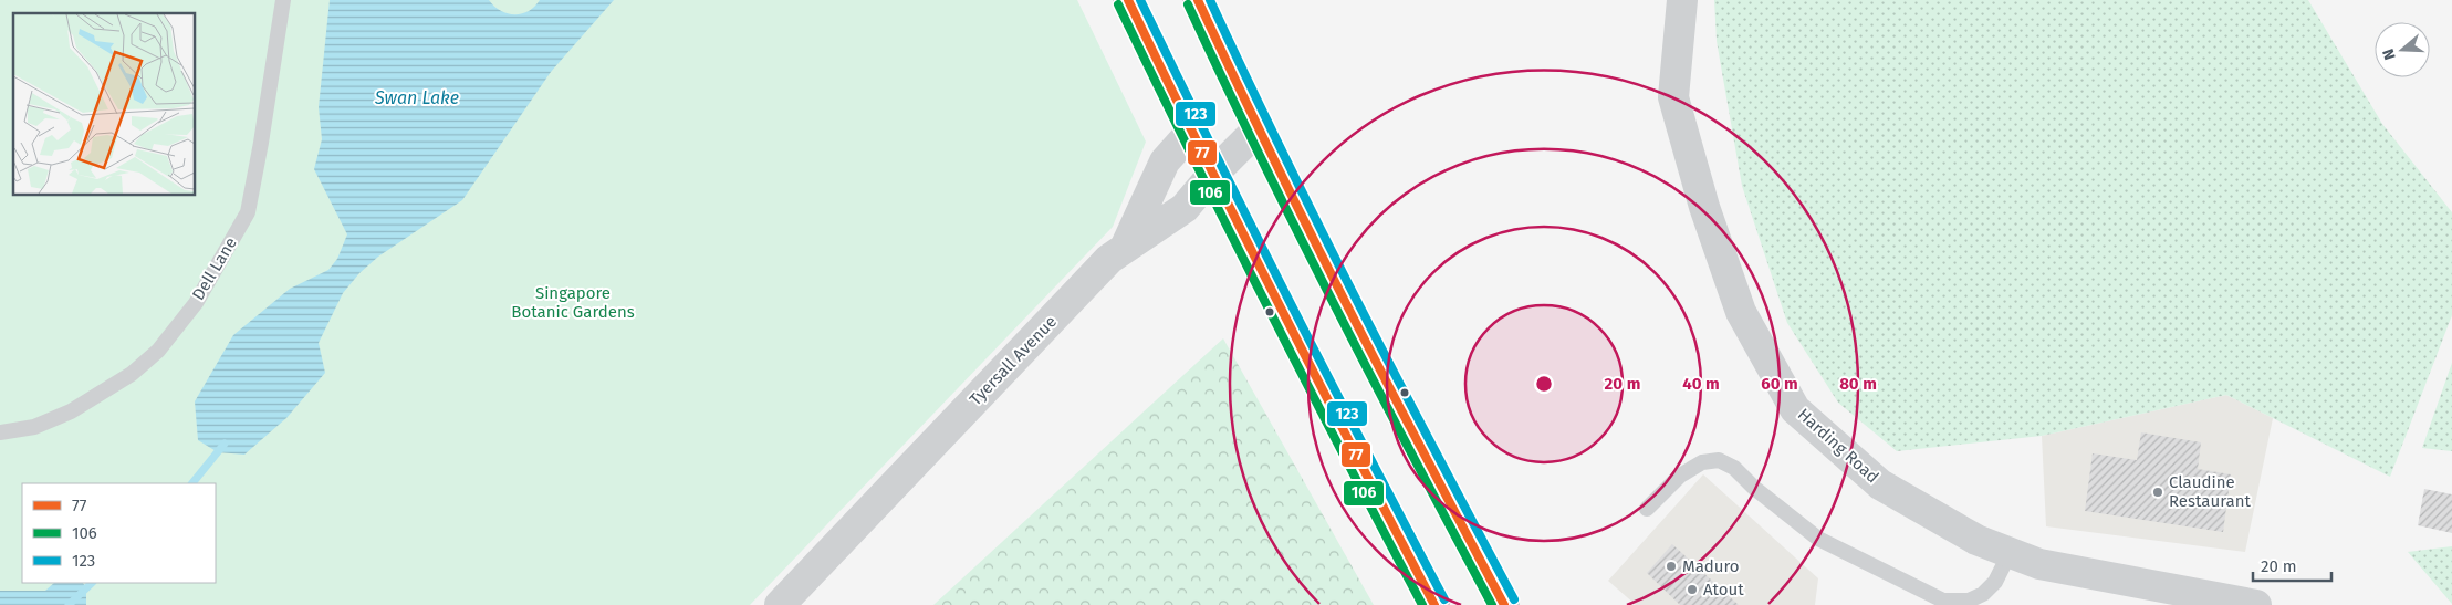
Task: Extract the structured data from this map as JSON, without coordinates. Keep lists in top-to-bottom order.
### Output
{
  "streets": {
    "street": ["Tyersall Avenue", "Harding Road"],
    "lane": ["Dell Lane"]
  },
  "water": ["Swan Lake"],
  "parks": ["Singapore Botanic Gardens"],
  "places": ["Claudine Restaurant", "Maduro", "Atout"],
  "lines": ["transit line 77", "transit line 123", "transit line 106"],
  "legend": ["77", "106", "123"],
  "scale_bar": "20 m",
  "north": "left",
  "rings": [
    "20 m",
    "40 m",
    "60 m",
    "80 m"
  ]
}
